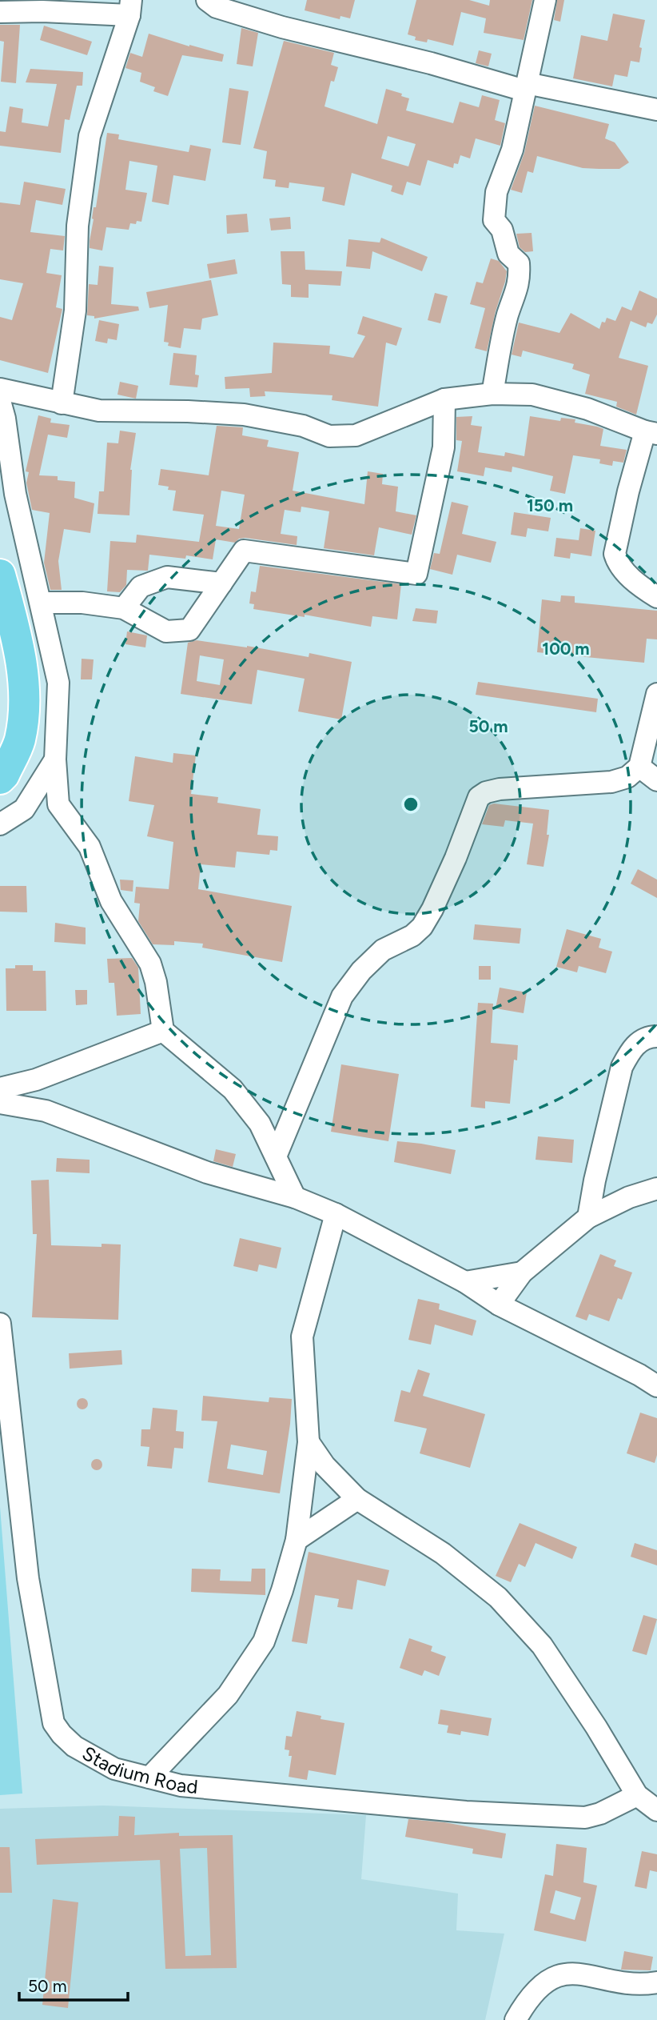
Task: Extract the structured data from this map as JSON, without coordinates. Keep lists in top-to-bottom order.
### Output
{
  "streets": {
    "street": ["Stadium Road"]
  },
  "scale_bar": "50 m",
  "rings": ["150 m", "100 m", "50 m"]
}
